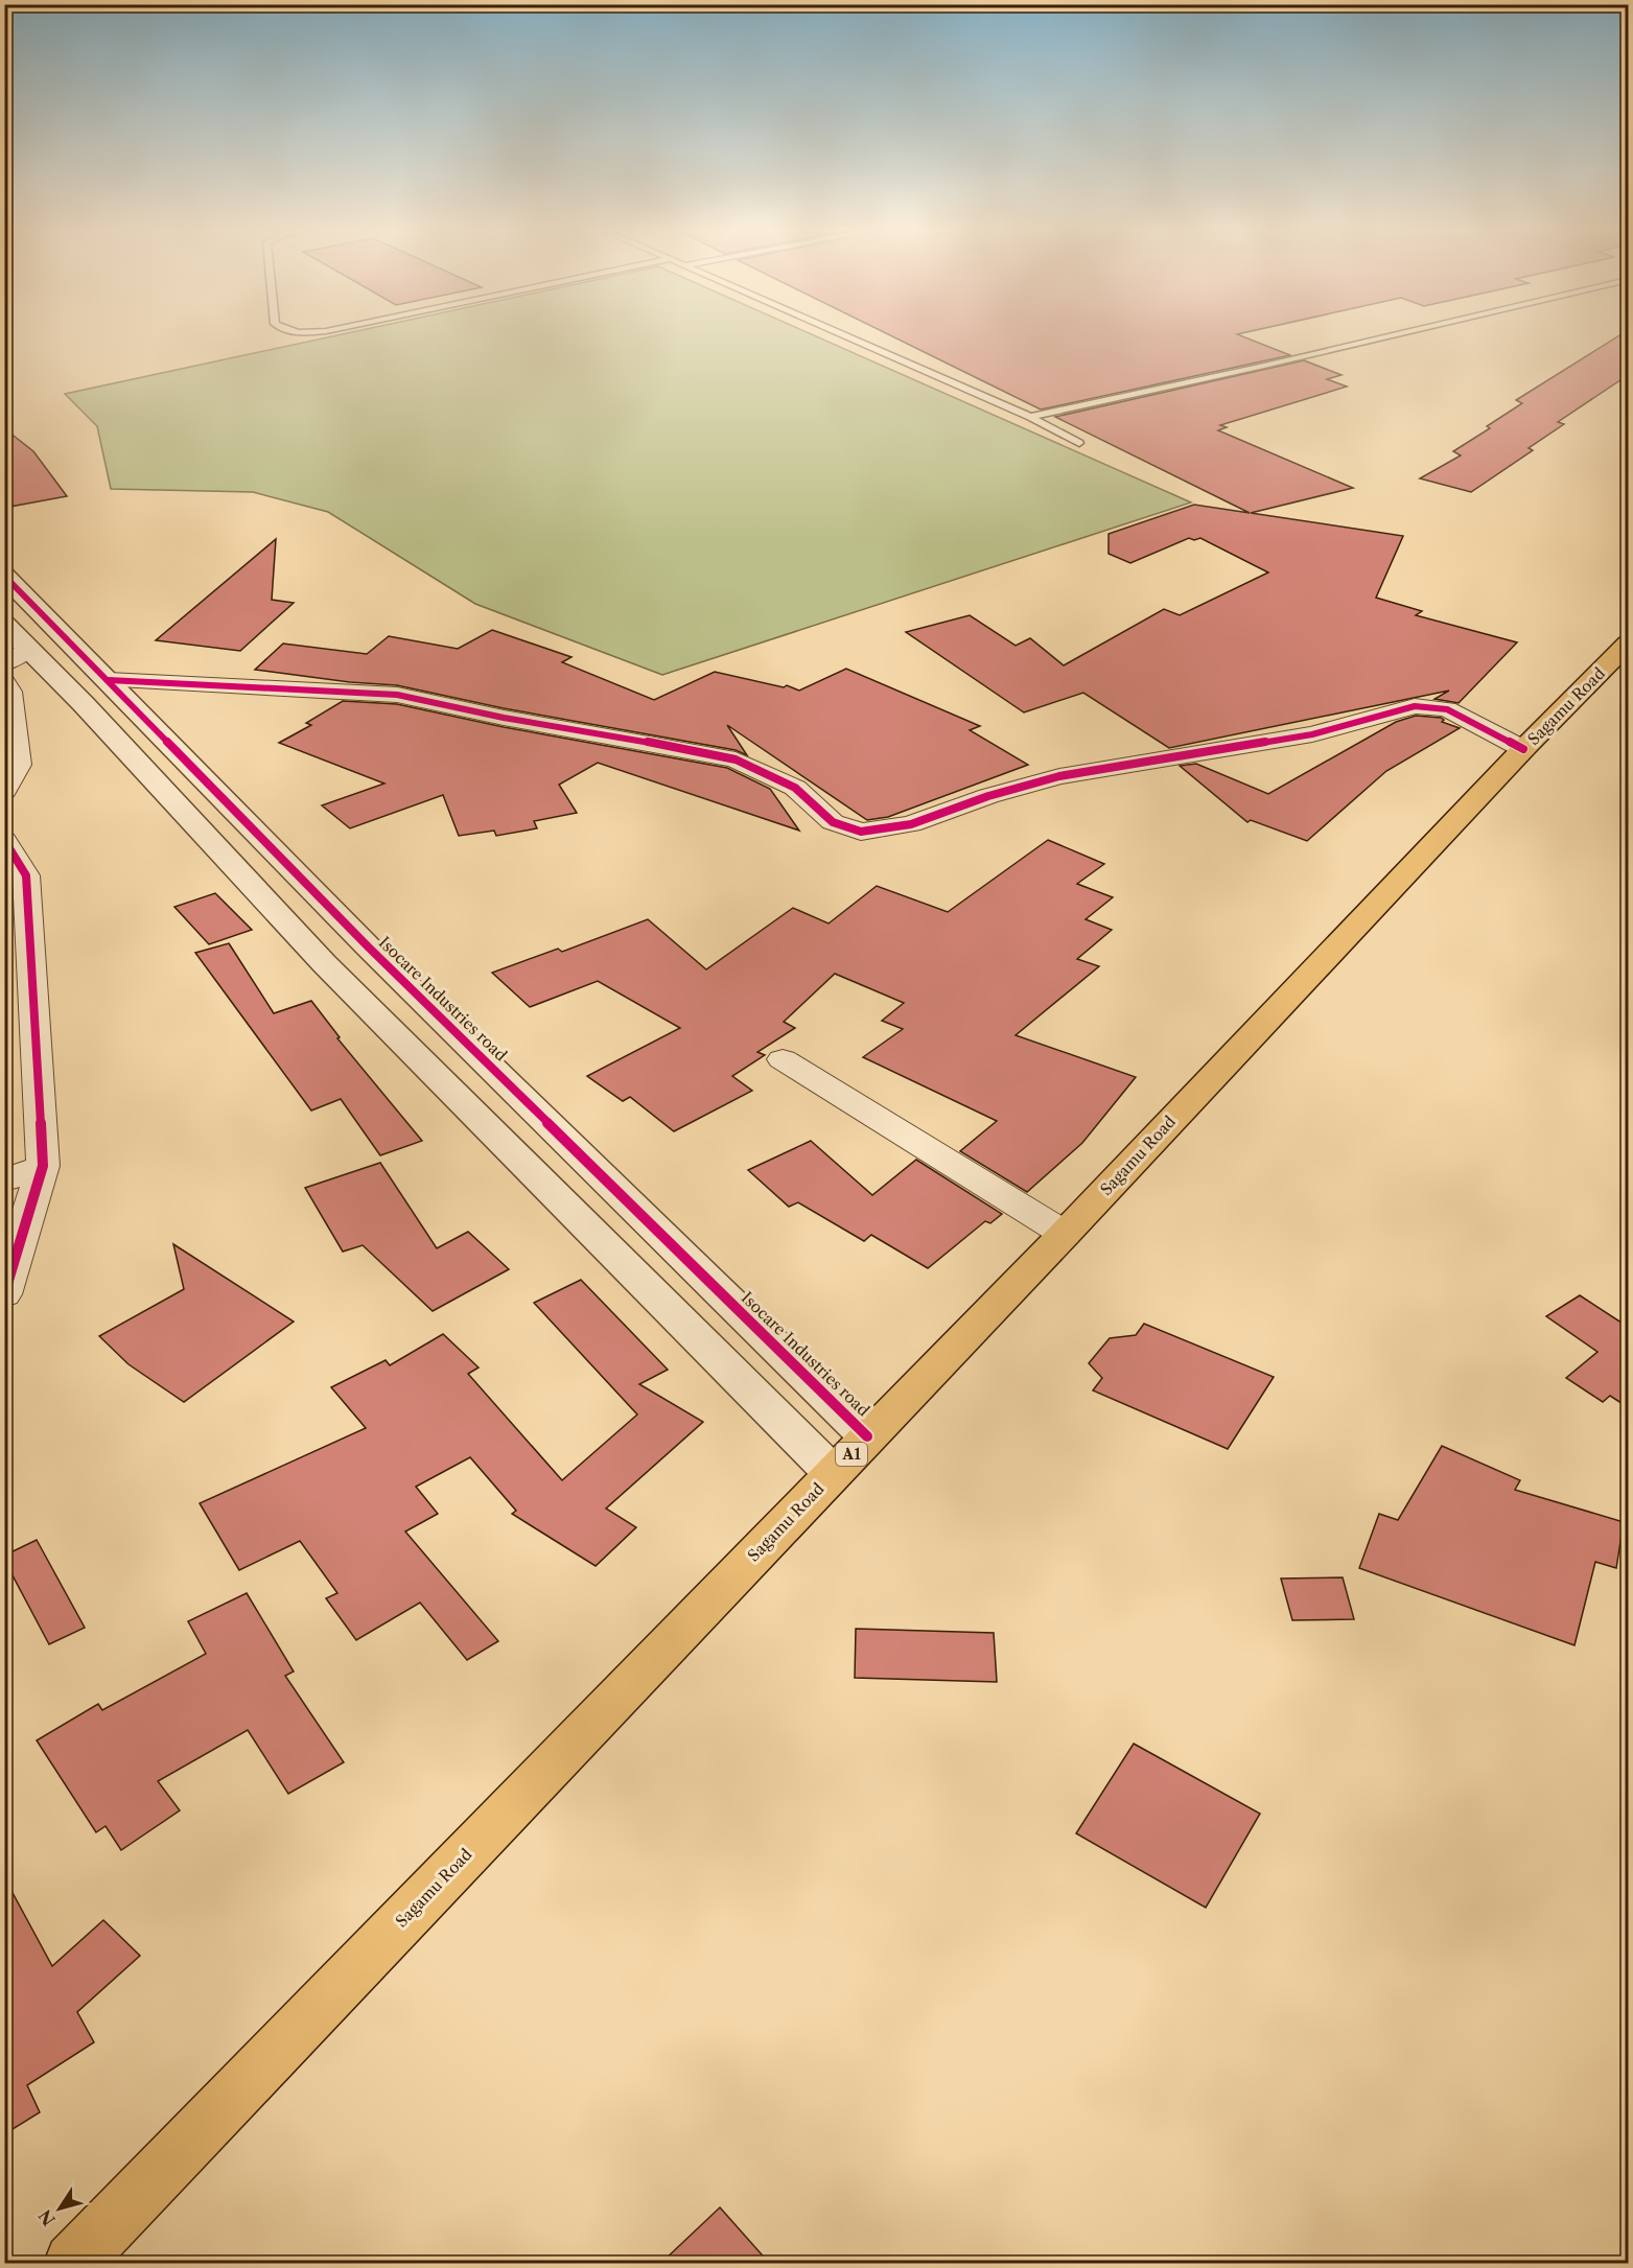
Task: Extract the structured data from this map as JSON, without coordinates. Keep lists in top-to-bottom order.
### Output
{
  "streets": {
    "highway": ["Sagamu Road", "A1"],
    "street": ["Isocare Industries road"]
  },
  "crossings": [
    ["Sagamu Road", "Isocare Industries road"]
  ],
  "north": "bottom left"
}
